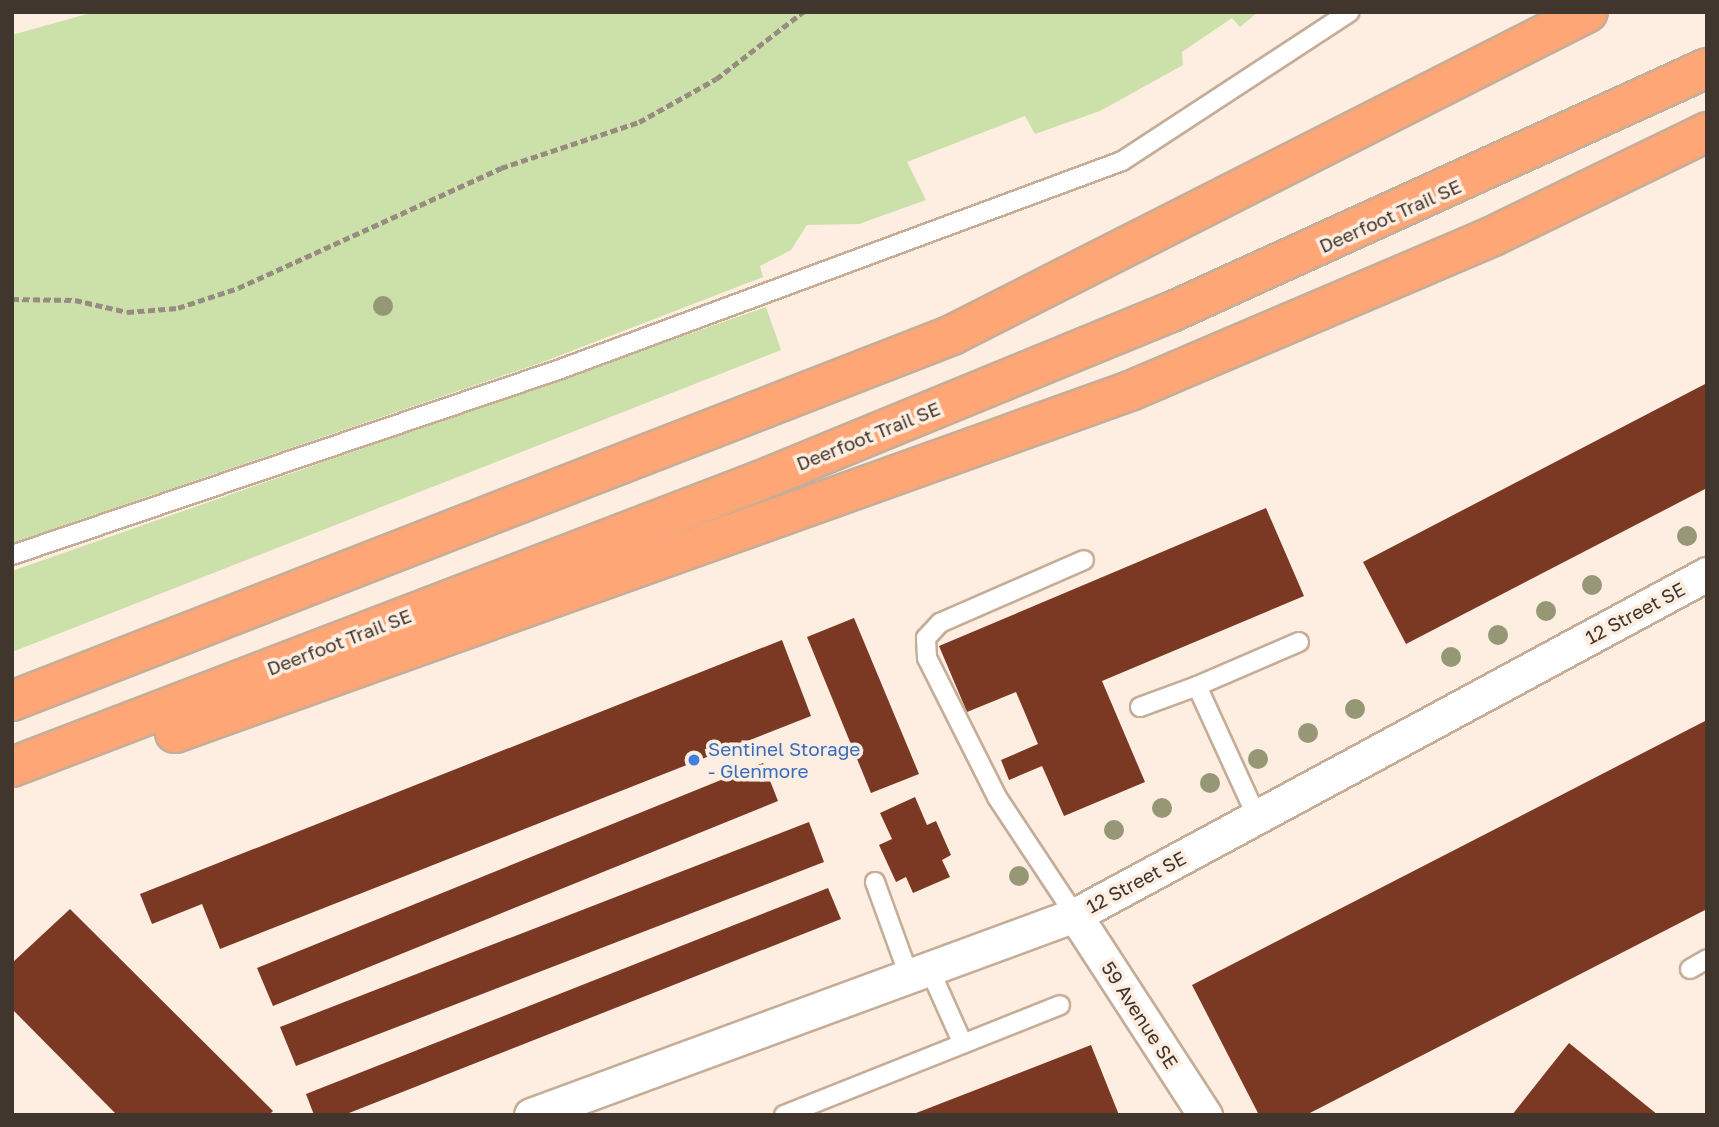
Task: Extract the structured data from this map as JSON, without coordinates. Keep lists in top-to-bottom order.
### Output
{
  "streets": {
    "highway": ["Deerfoot Trail SE"],
    "street": ["12 Street SE", "59 Avenue SE"]
  },
  "crossings": [
    ["12 Street SE", "59 Avenue SE"]
  ],
  "places": ["Sentinel Storage - Glenmore"]
}
